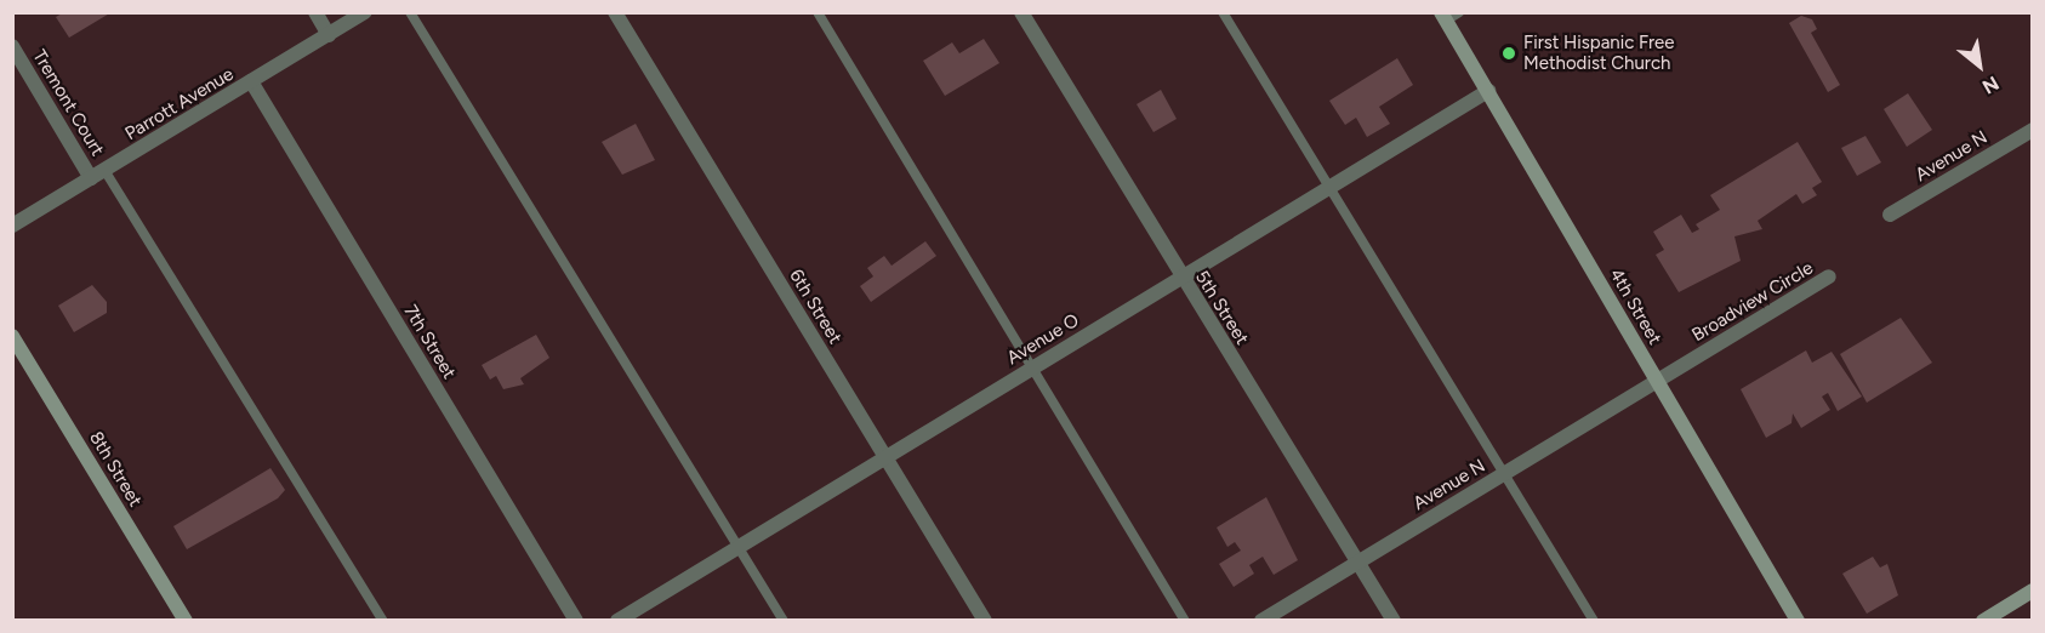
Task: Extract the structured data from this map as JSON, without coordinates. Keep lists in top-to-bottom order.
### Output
{
  "streets": {
    "street": [
      "Tremont Court",
      "Parrott Avenue",
      "Avenue N",
      "Broadview Circle",
      "6th Street",
      "4th Street",
      "5th Street",
      "Avenue O",
      "7th Street",
      "8th Street"
    ]
  },
  "crossings": [
    ["Tremont Court", "Parrott Avenue"],
    ["Parrott Avenue", "7th Street"],
    ["Avenue N", "Broadview Circle"],
    ["Avenue N", "4th Street"],
    ["Avenue N", "5th Street"],
    ["Broadview Circle", "4th Street"],
    ["6th Street", "Avenue O"],
    ["4th Street", "Avenue O"],
    ["5th Street", "Avenue O"]
  ],
  "places": ["First Hispanic Free Methodist Church"],
  "north": "bottom right"
}
